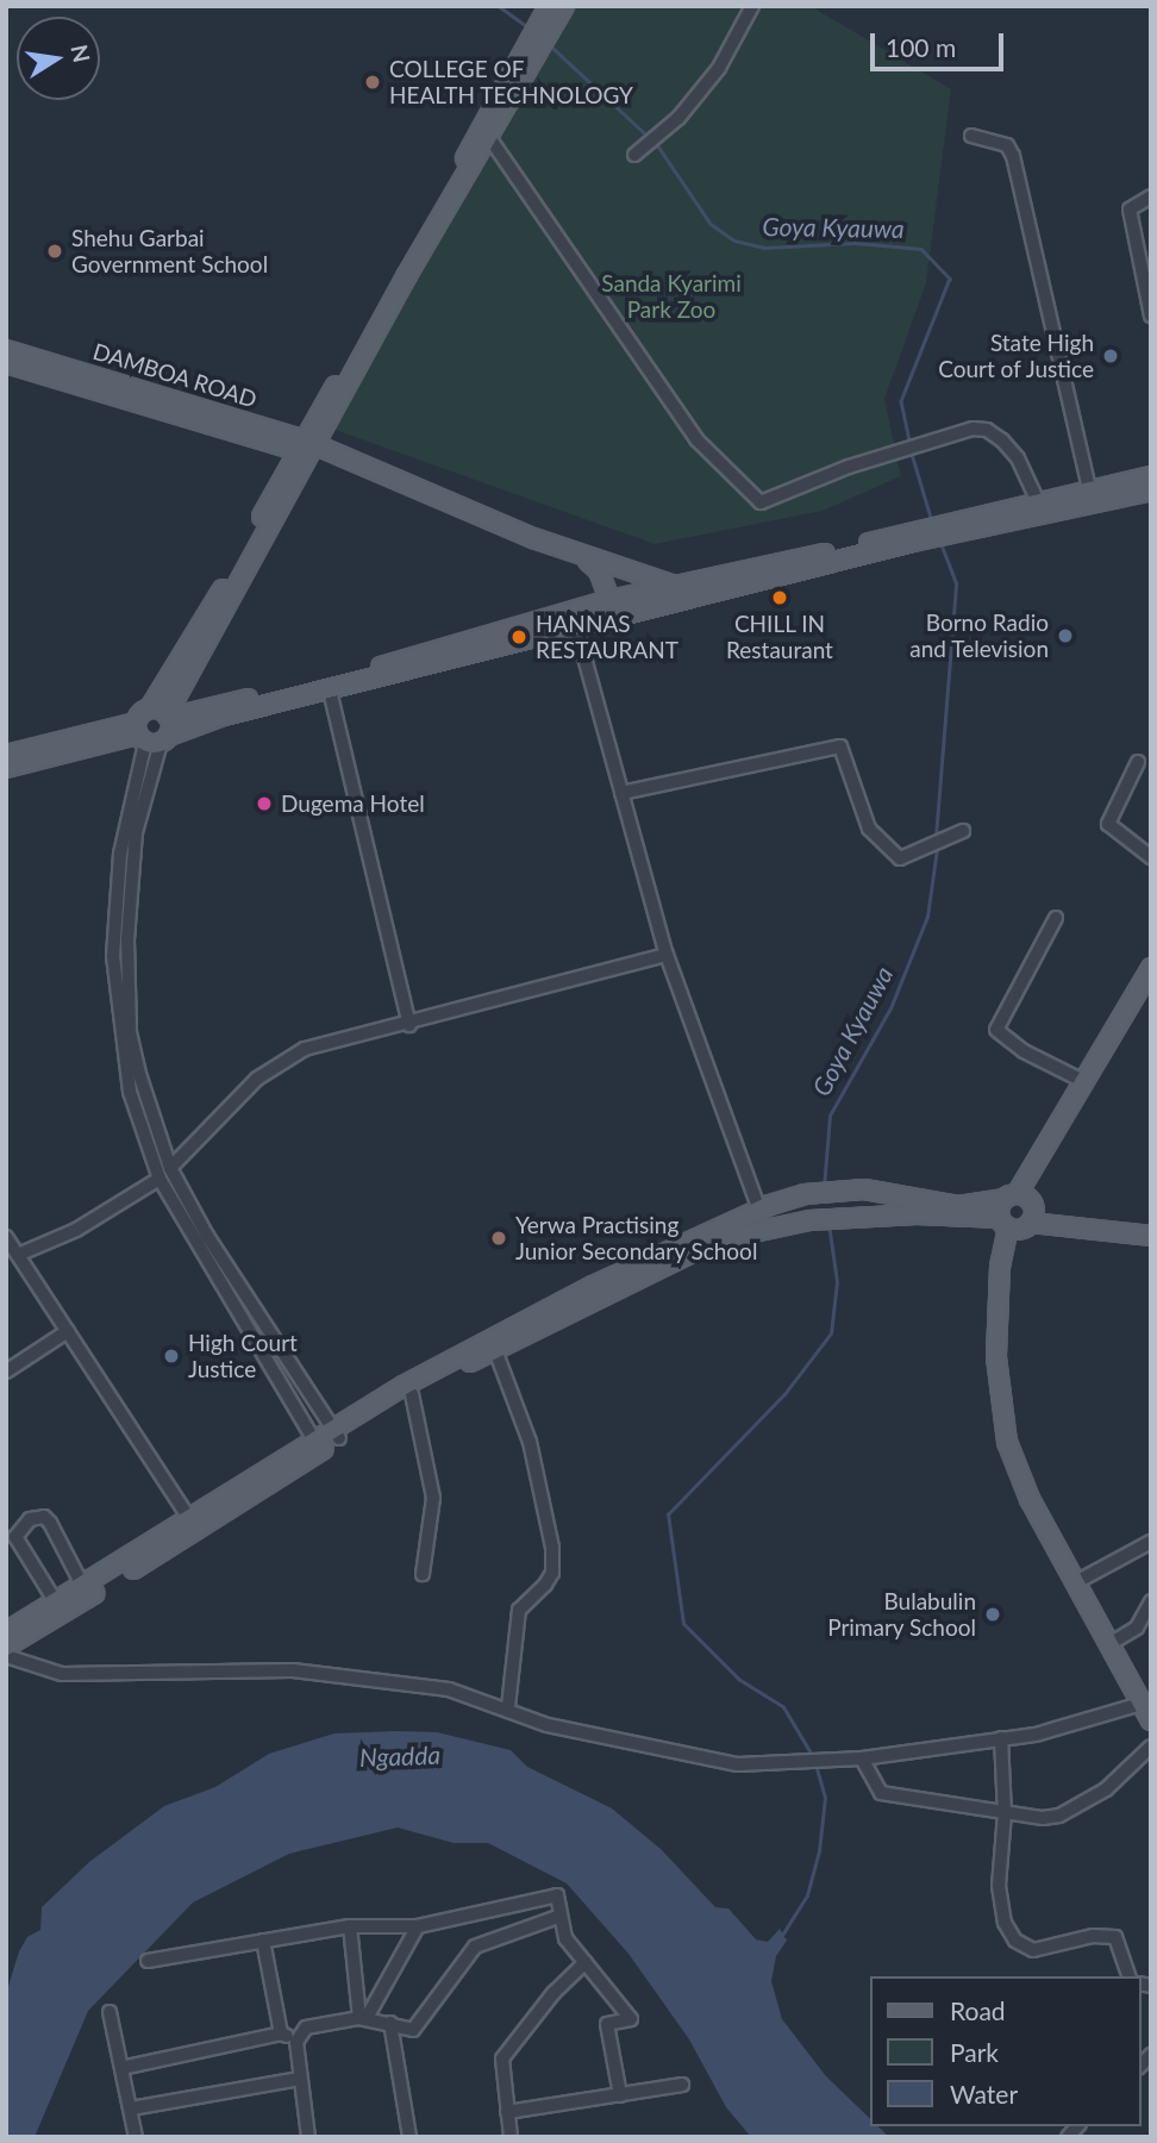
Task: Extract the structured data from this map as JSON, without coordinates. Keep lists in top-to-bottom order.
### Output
{
  "streets": {
    "main road": ["DAMBOA ROAD"]
  },
  "water": ["Goya Kyauwa", "Ngadda"],
  "parks": ["Sanda Kyarimi Park Zoo"],
  "places": [
    "COLLEGE OF HEALTH TECHNOLOGY",
    "Shehu Garbai Government School",
    "State High Court of Justice",
    "CHILL IN Restaurant",
    "Borno Radio and Television",
    "HANNAS RESTAURANT",
    "Dugema Hotel",
    "Yerwa Practising Junior Secondary School",
    "High Court Justice",
    "Bulabulin Primary School"
  ],
  "legend": ["Road", "Park", "Water"],
  "scale_bar": "100 m",
  "north": "right"
}
